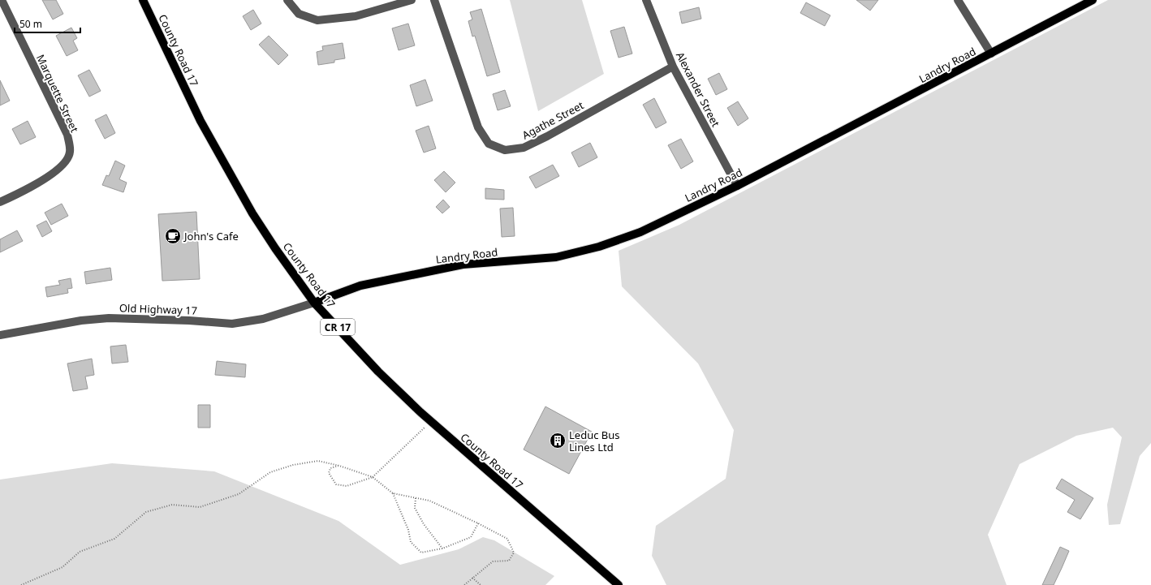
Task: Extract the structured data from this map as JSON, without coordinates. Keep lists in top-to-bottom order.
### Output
{
  "streets": {
    "main road": ["County Road 17", "Landry Road", "CR 17"],
    "street": [
      "Alexander Street",
      "Marquette Street",
      "Agathe Street",
      "Old Highway 17"
    ]
  },
  "crossings": [
    ["County Road 17", "Landry Road"],
    ["County Road 17", "Old Highway 17"],
    ["Landry Road", "Alexander Street"],
    ["Landry Road", "Old Highway 17"],
    ["Alexander Street", "Agathe Street"]
  ],
  "places": {
    "cafe": ["John's Cafe"],
    "building": ["Leduc Bus Lines Ltd"]
  },
  "scale_bar": "50 m"
}
